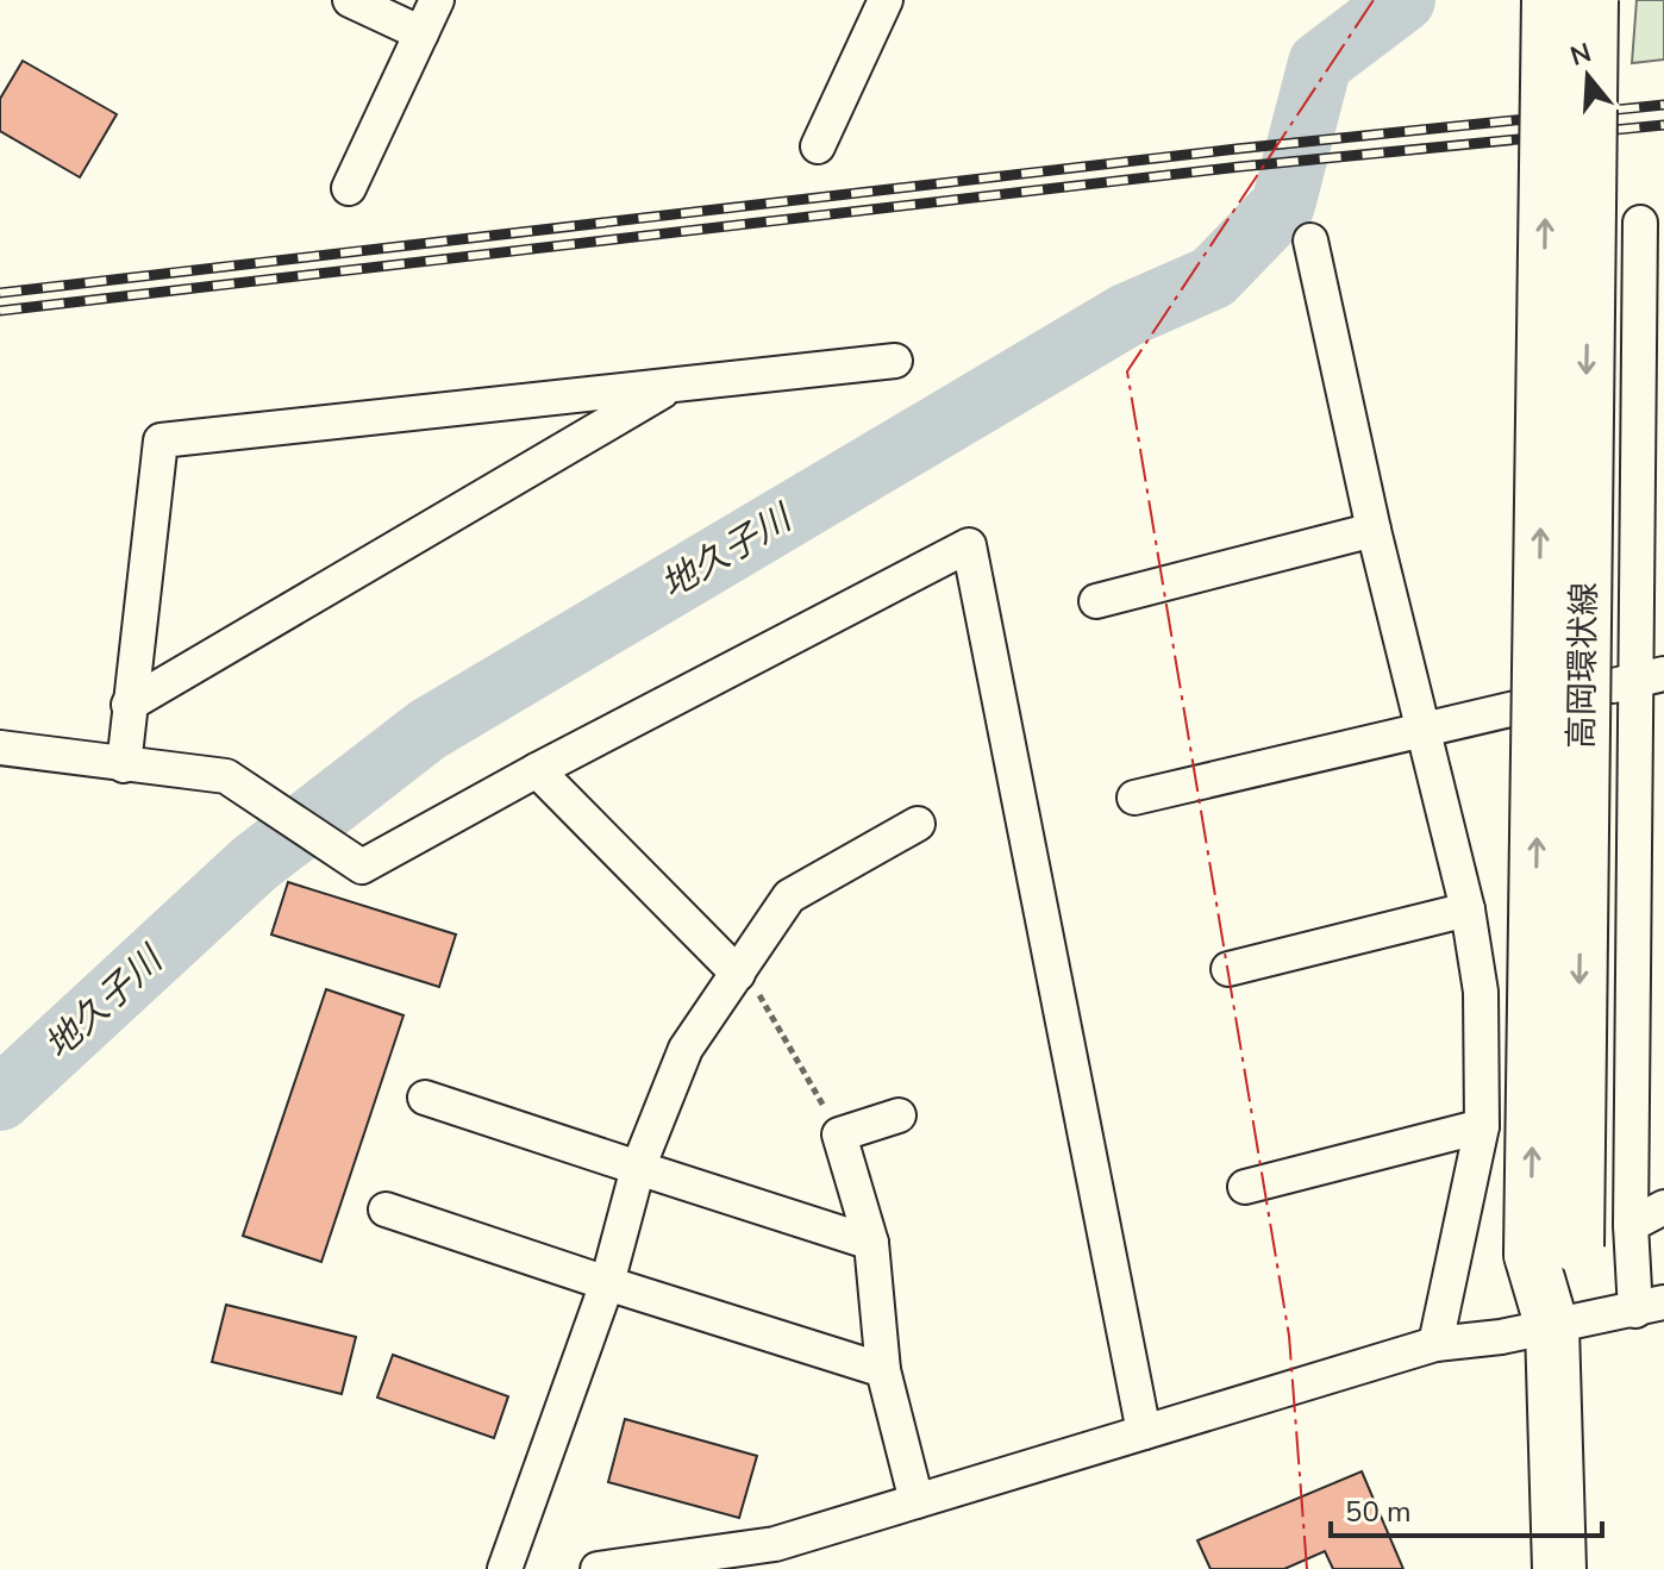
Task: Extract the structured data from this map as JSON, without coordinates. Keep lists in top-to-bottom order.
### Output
{
  "streets": {
    "main road": ["高岡環状線"]
  },
  "water": ["地久子川"],
  "scale_bar": "50 m",
  "north": "top"
}
